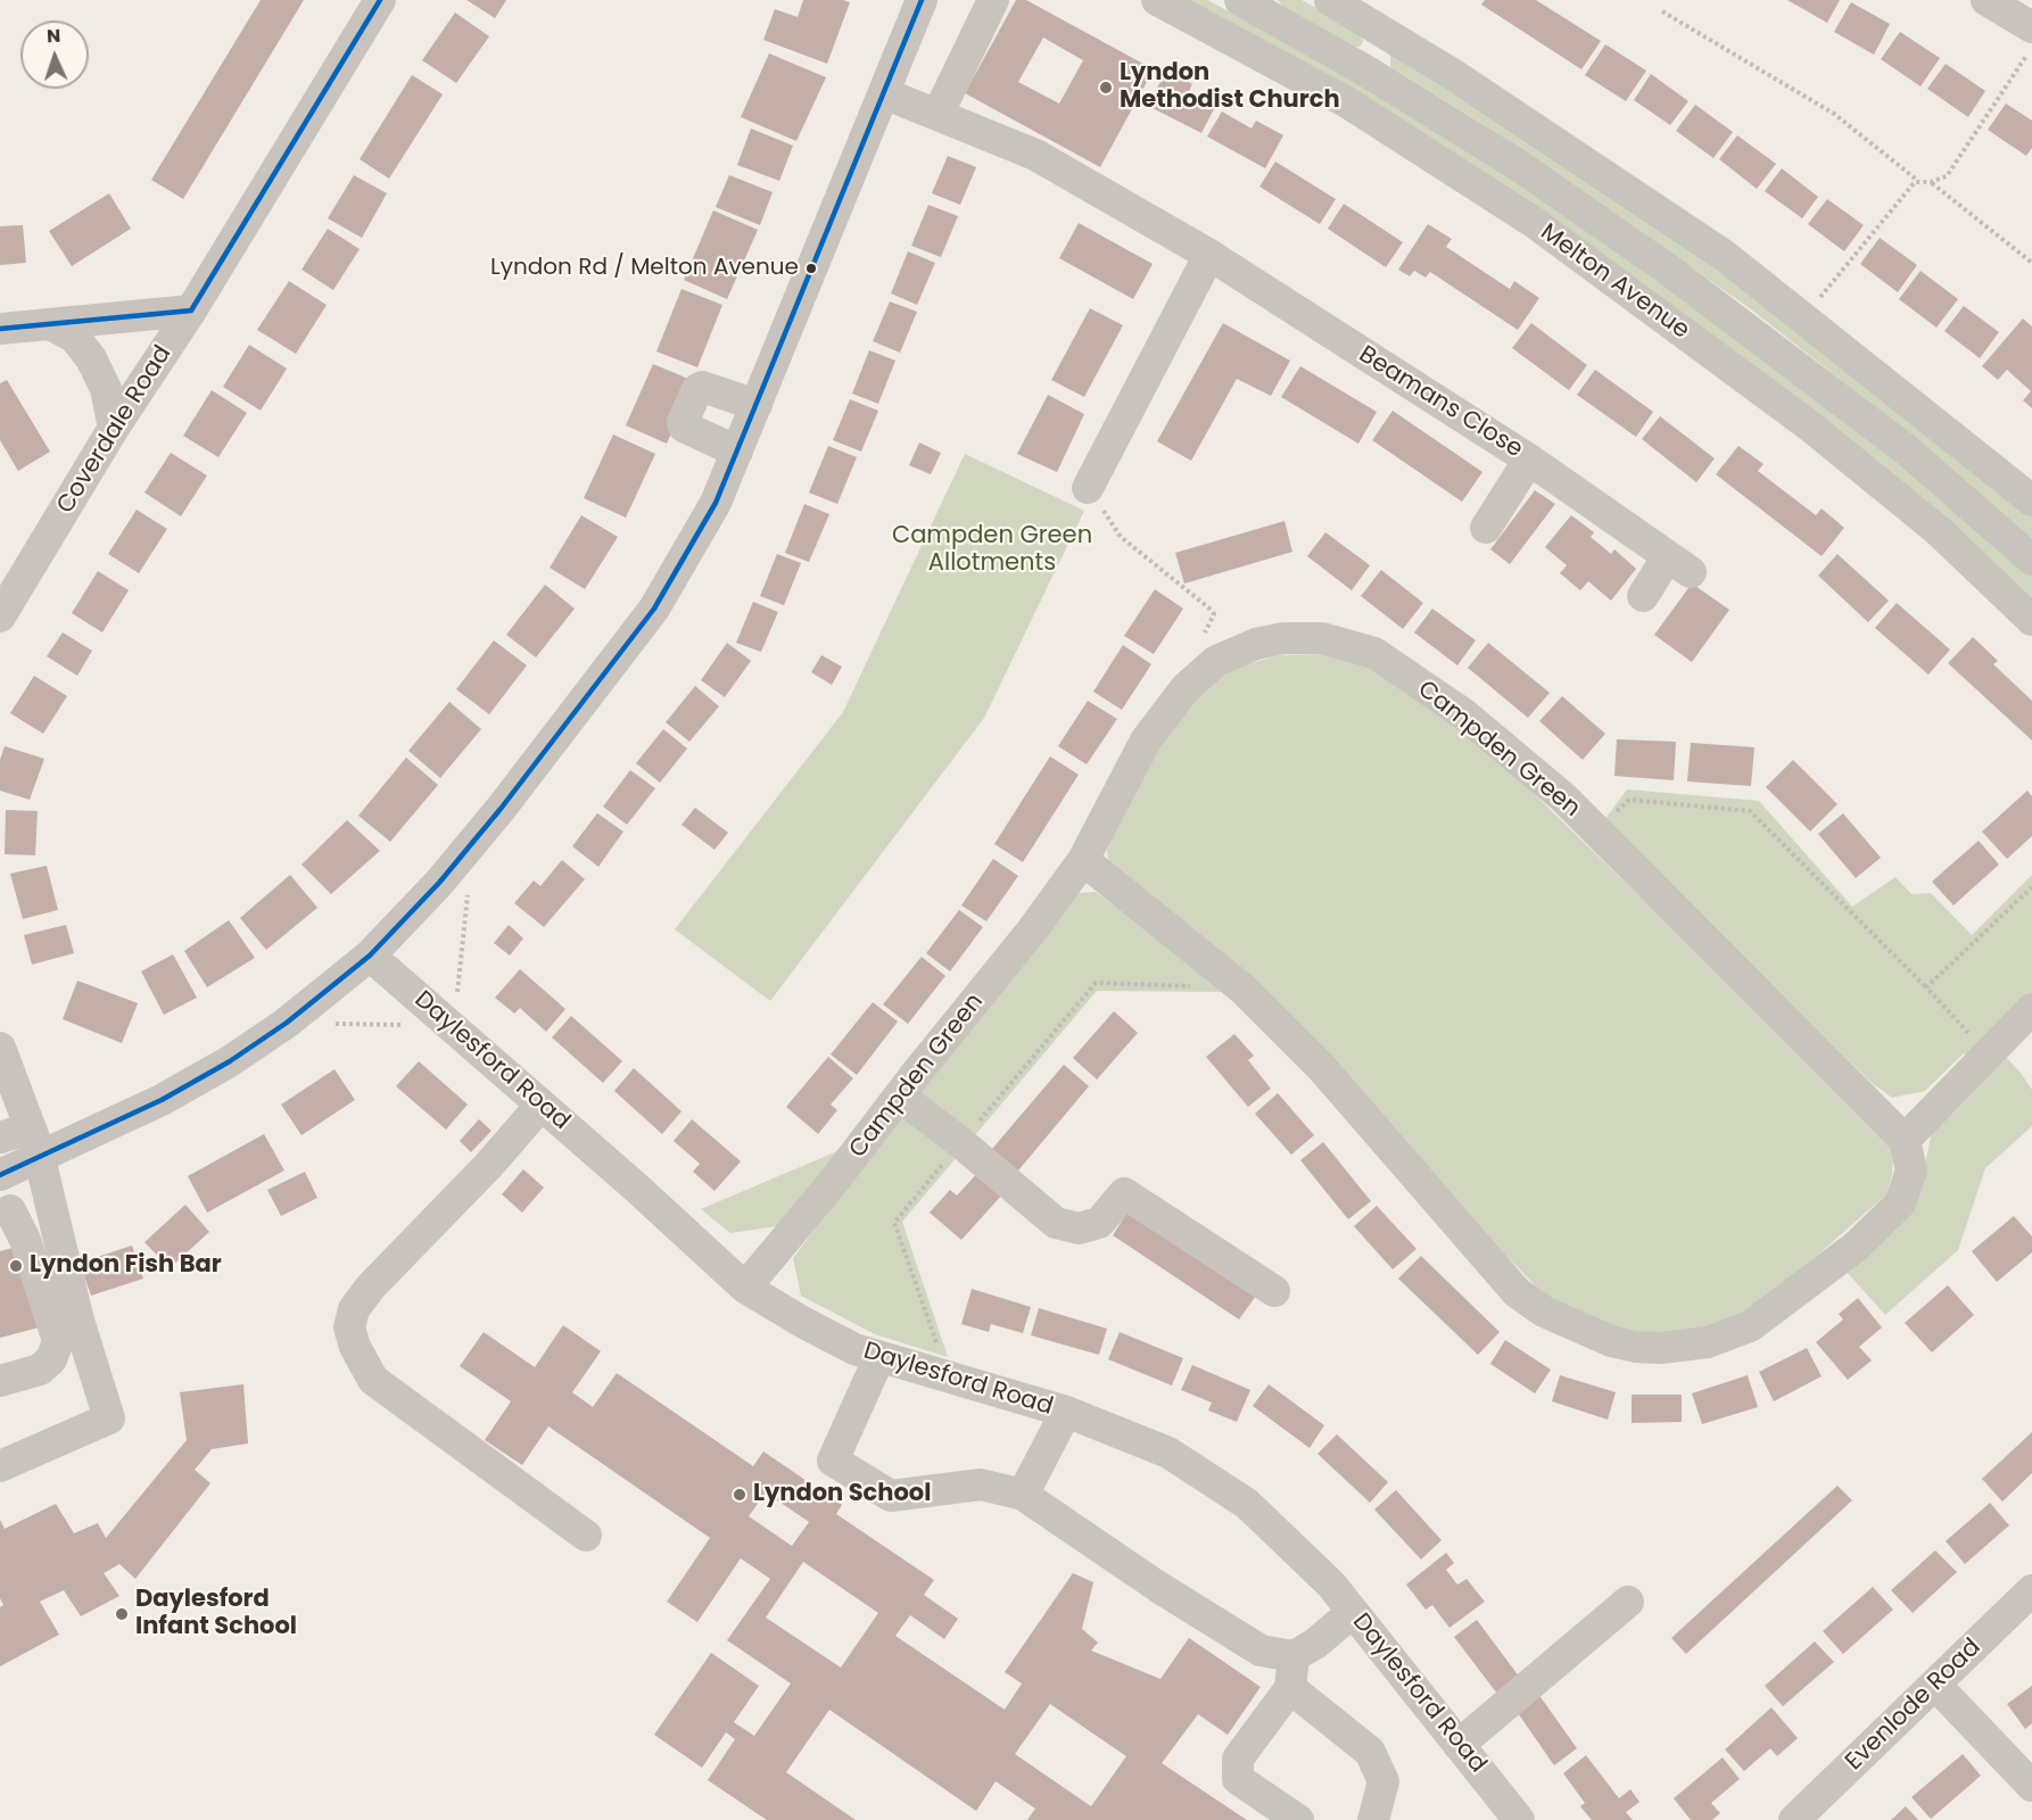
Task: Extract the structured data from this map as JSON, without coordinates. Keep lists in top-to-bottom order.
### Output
{
  "streets": {
    "street": [
      "Melton Avenue",
      "Beamans Close",
      "Coverdale Road",
      "Campden Green",
      "Daylesford Road",
      "Evenlode Road"
    ]
  },
  "crossings": [
    ["Campden Green", "Daylesford Road"]
  ],
  "parks": ["Campden Green Allotments"],
  "places": [
    "Lyndon Methodist Church",
    "Lyndon Rd / Melton Avenue",
    "Lyndon Fish Bar",
    "Lyndon School",
    "Daylesford Infant School"
  ],
  "north": "top"
}
